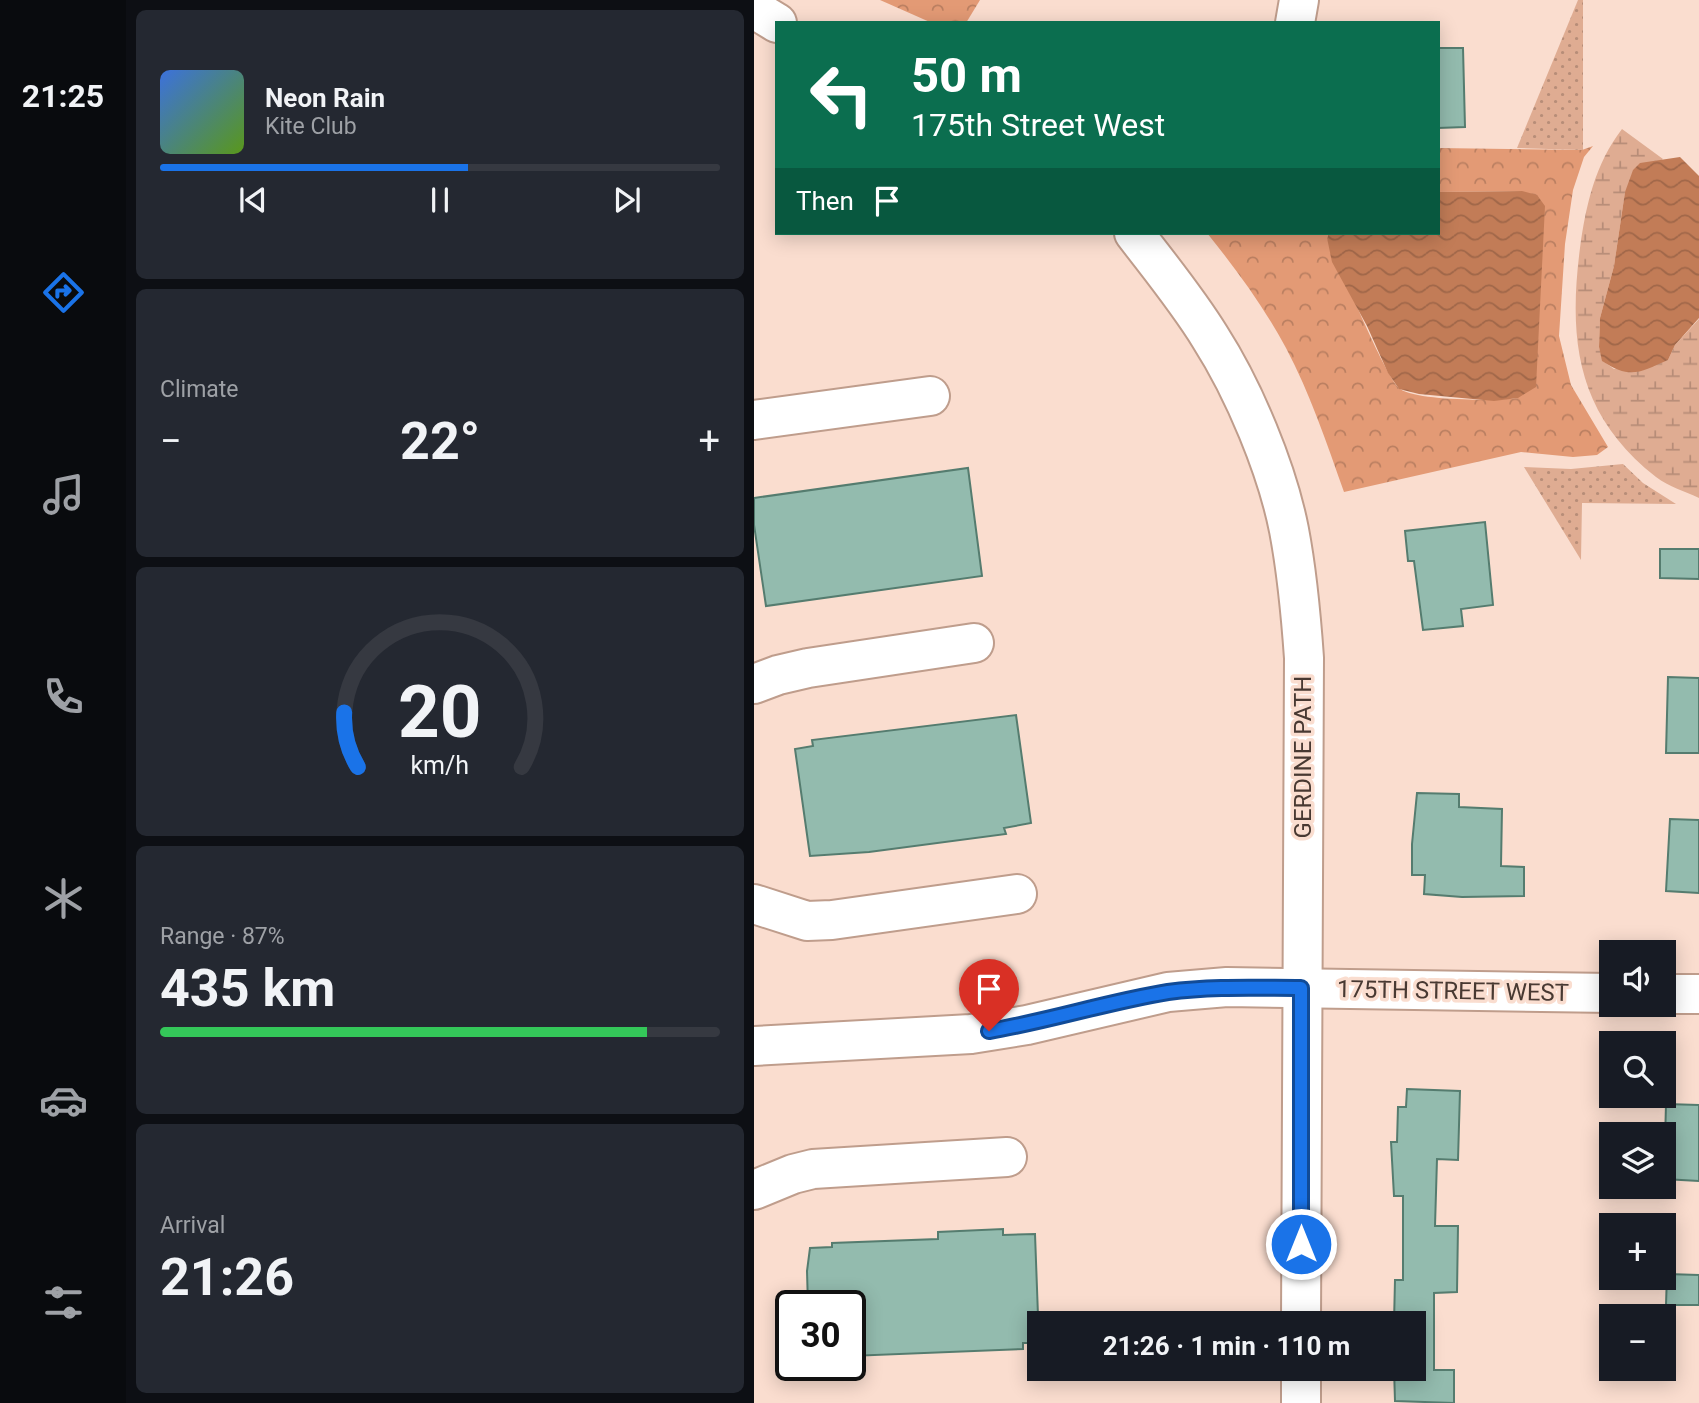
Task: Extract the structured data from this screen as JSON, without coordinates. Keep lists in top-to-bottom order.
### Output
{
  "streets": {
    "street": ["GERDINE PATH", "175TH STREET WEST"]
  },
  "crossings": [
    ["GERDINE PATH", "175TH STREET WEST"]
  ],
  "page": {
    "tabs": "21:25",
    "turn": ["50 m", "175th Street West"],
    "song": ["Neon Rain", "Kite Club"],
    "then": "Then",
    "tile": [
      "Climate",
      ["Range · 87%", "435 km"],
      ["Arrival", "21:26"]
    ],
    "heat": ["−", "22°", "+"],
    "map_buttons": ["+", "−"],
    "limit": "30",
    "trip": "21:26 · 1 min · 110 m",
    "gauge": ["20", "km/h"]
  }
}
